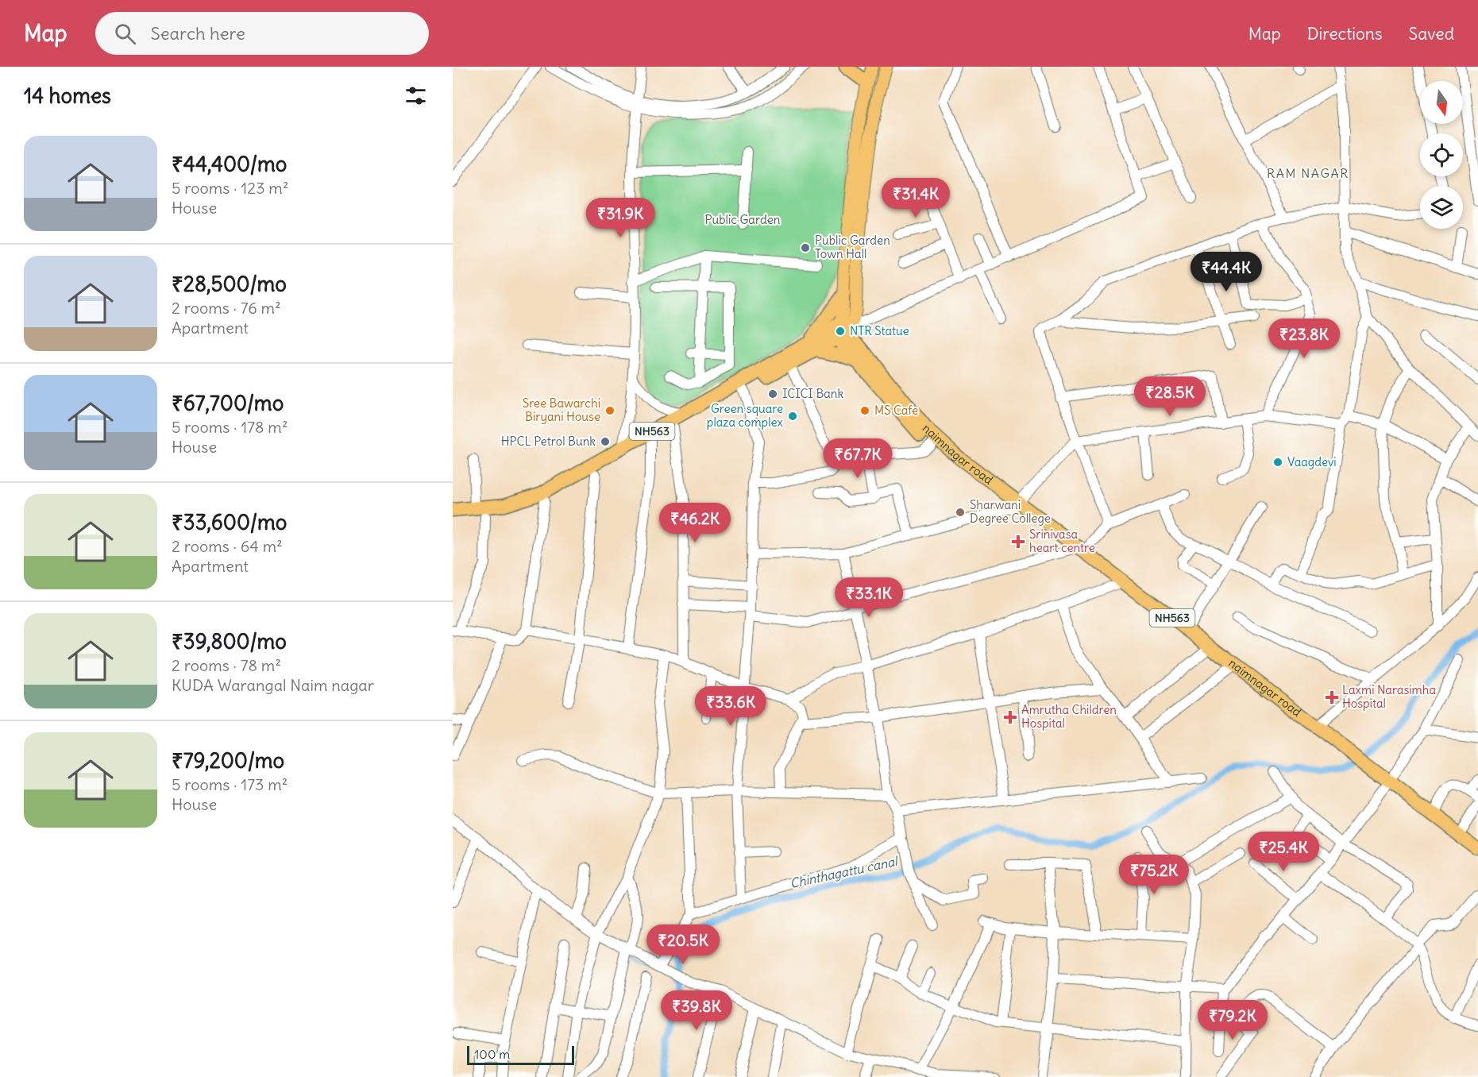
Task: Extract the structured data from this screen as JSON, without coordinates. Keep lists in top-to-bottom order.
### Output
{
  "streets": {
    "highway": ["NH563", "naimnagar road"]
  },
  "crossings": [
    ["NH563", "naimnagar road"]
  ],
  "districts": ["RAM NAGAR"],
  "water": ["Chinthagattu canal"],
  "parks": ["Public Garden"],
  "places": {
    "other": [
      "Public Garden Town Hall",
      "NTR Statue",
      "ICICI Bank",
      "Sree Bawarchi Biryani House",
      "MS Cafe",
      "Green square plaza complex",
      "HPCL Petrol Bunk",
      "Vaagdevi",
      "Sharwani Degree College"
    ],
    "health": ["Srinivasa heart centre", "Laxmi Narasimha Hospital", "Amrutha Children Hospital"]
  },
  "scale_bar": "100 m",
  "north": "bottom",
  "page": {
    "header": "Map",
    "search": "Search here",
    "nav": ["Map", "Directions", "Saved"],
    "heading": "14 homes",
    "list": [
      {
        "name": "₹44,400/mo",
        "note": "5 rooms · 123 m² · House"
      },
      {
        "name": "₹28,500/mo",
        "note": "2 rooms · 76 m² · Apartment"
      },
      {
        "name": "₹67,700/mo",
        "note": "5 rooms · 178 m² · House"
      },
      {
        "name": "₹33,600/mo",
        "note": "2 rooms · 64 m² · Apartment"
      },
      {
        "name": "₹39,800/mo",
        "note": "2 rooms · 78 m² · KUDA Warangal Naim nagar"
      },
      {
        "name": "₹79,200/mo",
        "note": "5 rooms · 173 m² · House"
      }
    ],
    "price": [
      "₹31.4K",
      "₹31.9K",
      "₹44.4K",
      "₹23.8K",
      "₹28.5K",
      "₹67.7K",
      "₹46.2K",
      "₹33.1K",
      "₹33.6K",
      "₹25.4K",
      "₹75.2K",
      "₹20.5K",
      "₹39.8K",
      "₹79.2K"
    ],
    "scale": "100 m"
  }
}
